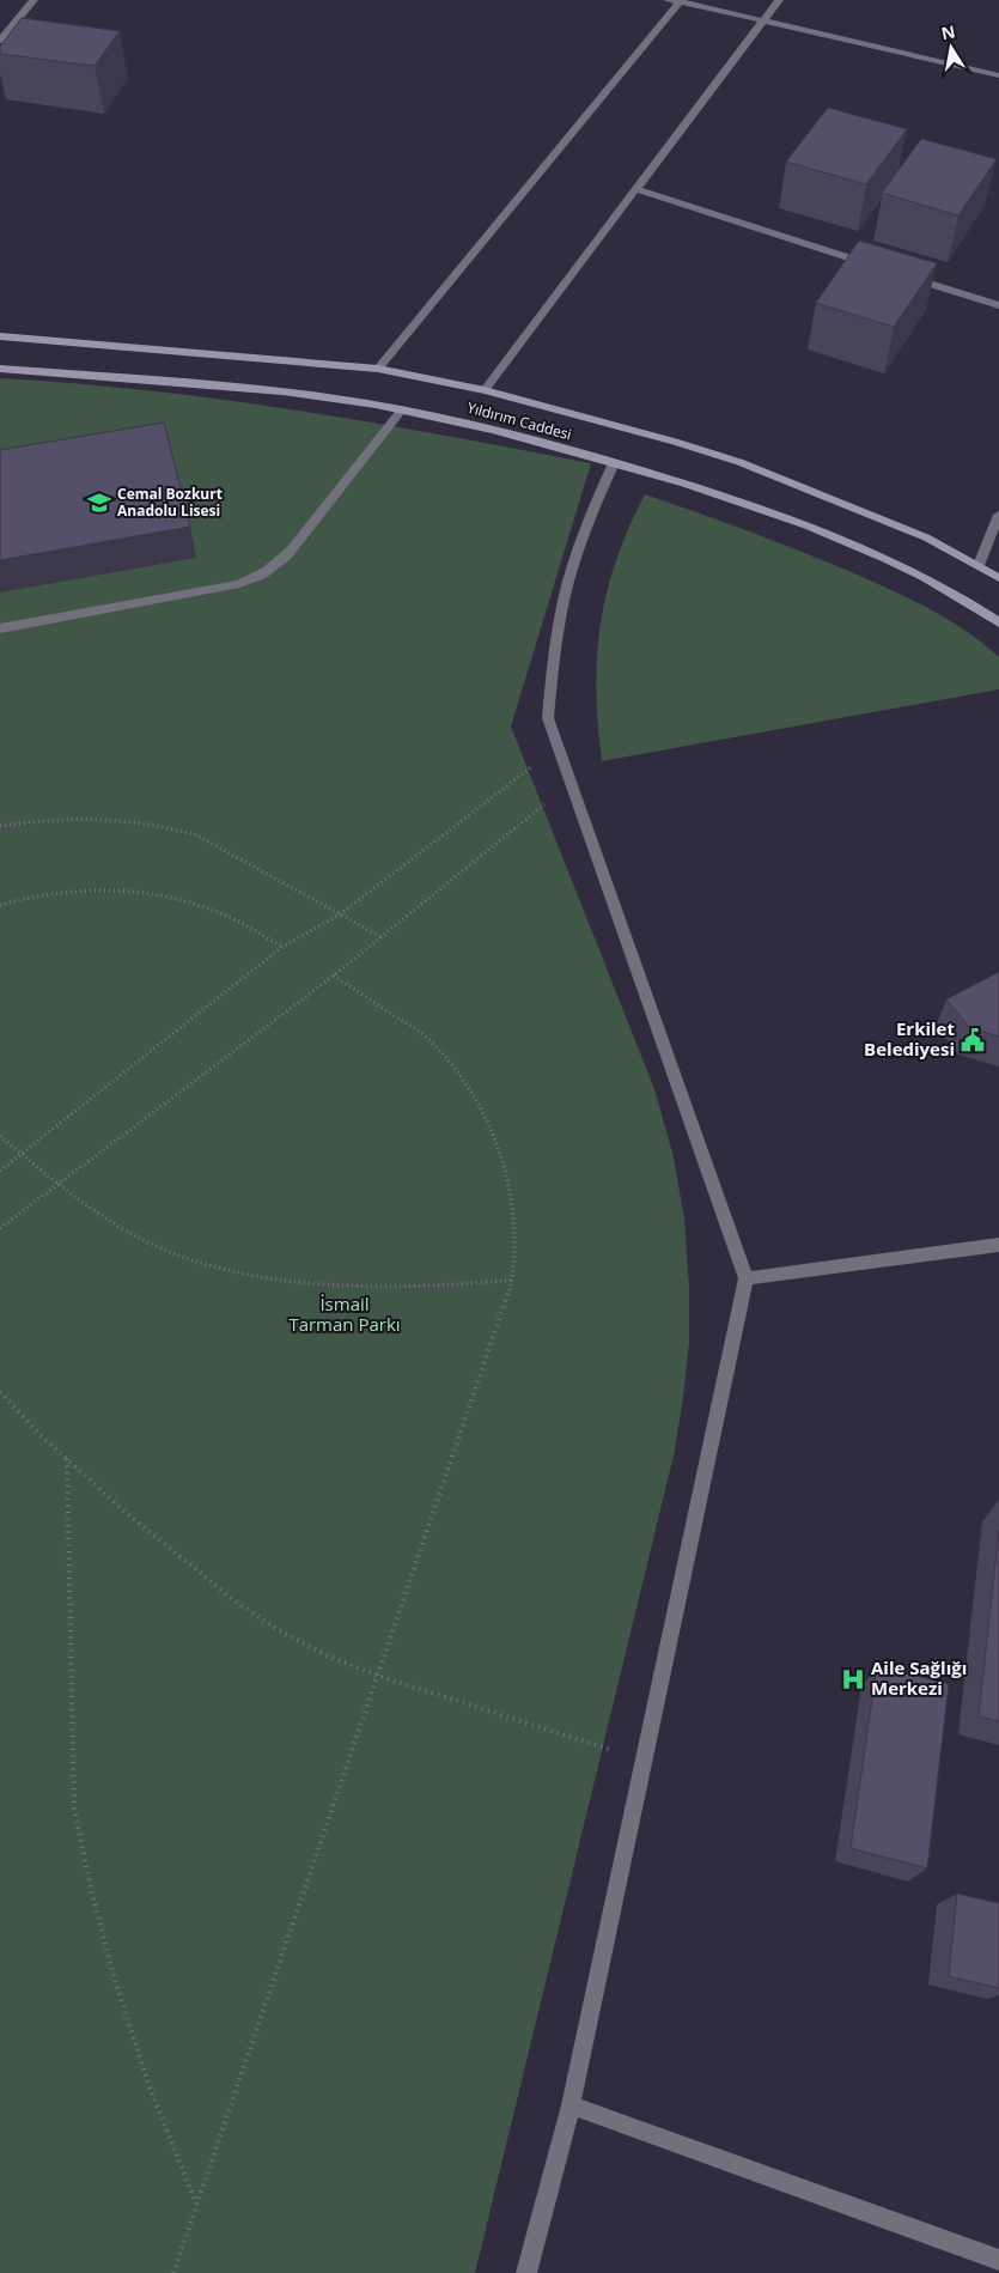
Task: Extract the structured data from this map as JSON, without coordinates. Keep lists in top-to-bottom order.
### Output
{
  "streets": {
    "street": ["Yıldırım Caddesi"]
  },
  "parks": ["İsmail Tarman Parkı"],
  "places": {
    "school or university": ["Cemal Bozkurt Anadolu Lisesi"],
    "public building": ["Erkilet Belediyesi"],
    "hospital": ["Aile Sağlığı Merkezi"]
  },
  "north": "top"
}
